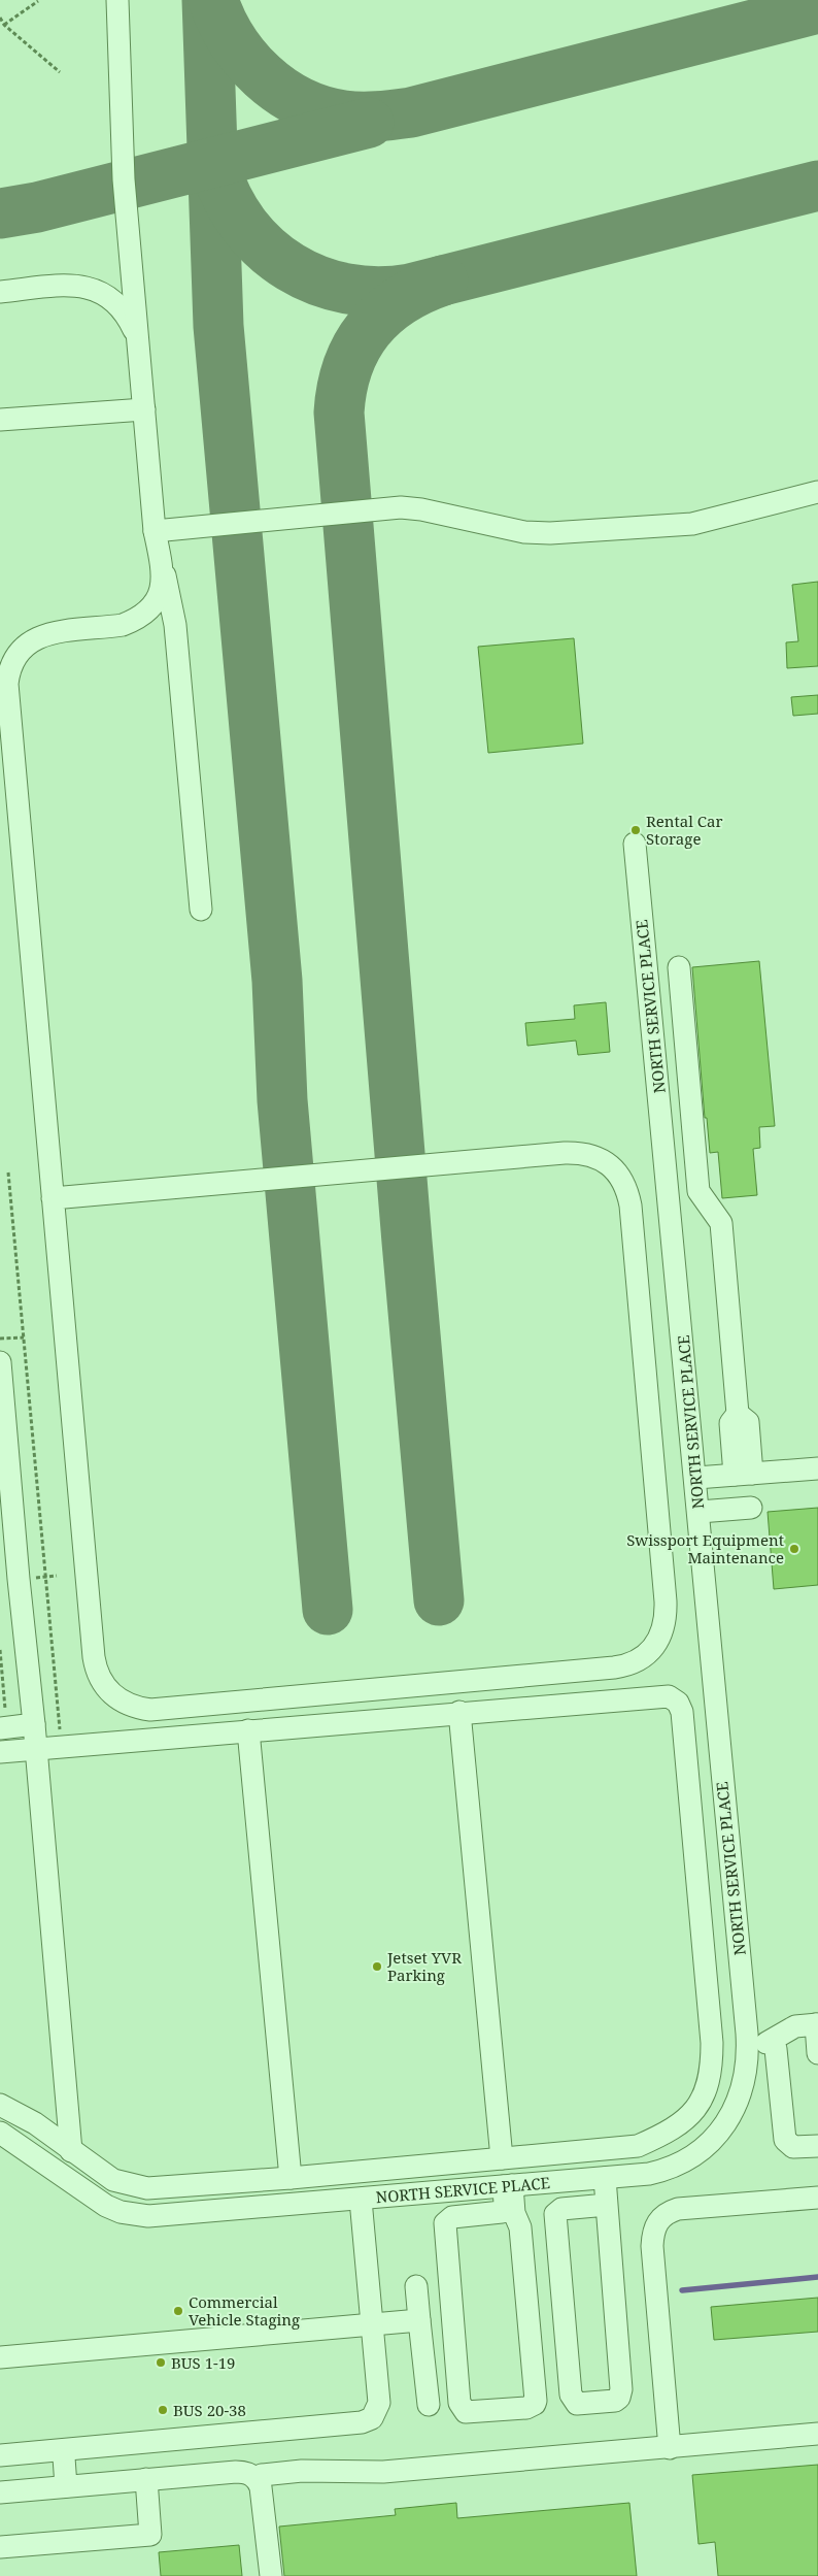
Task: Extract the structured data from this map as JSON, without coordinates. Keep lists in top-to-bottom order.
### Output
{
  "streets": {
    "lane": ["NORTH SERVICE PLACE"]
  },
  "places": [
    "Rental Car Storage",
    "Swissport Equipment Maintenance",
    "Jetset YVR Parking",
    "Commercial Vehicle Staging",
    "BUS 1-19",
    "BUS 20-38"
  ]
}
